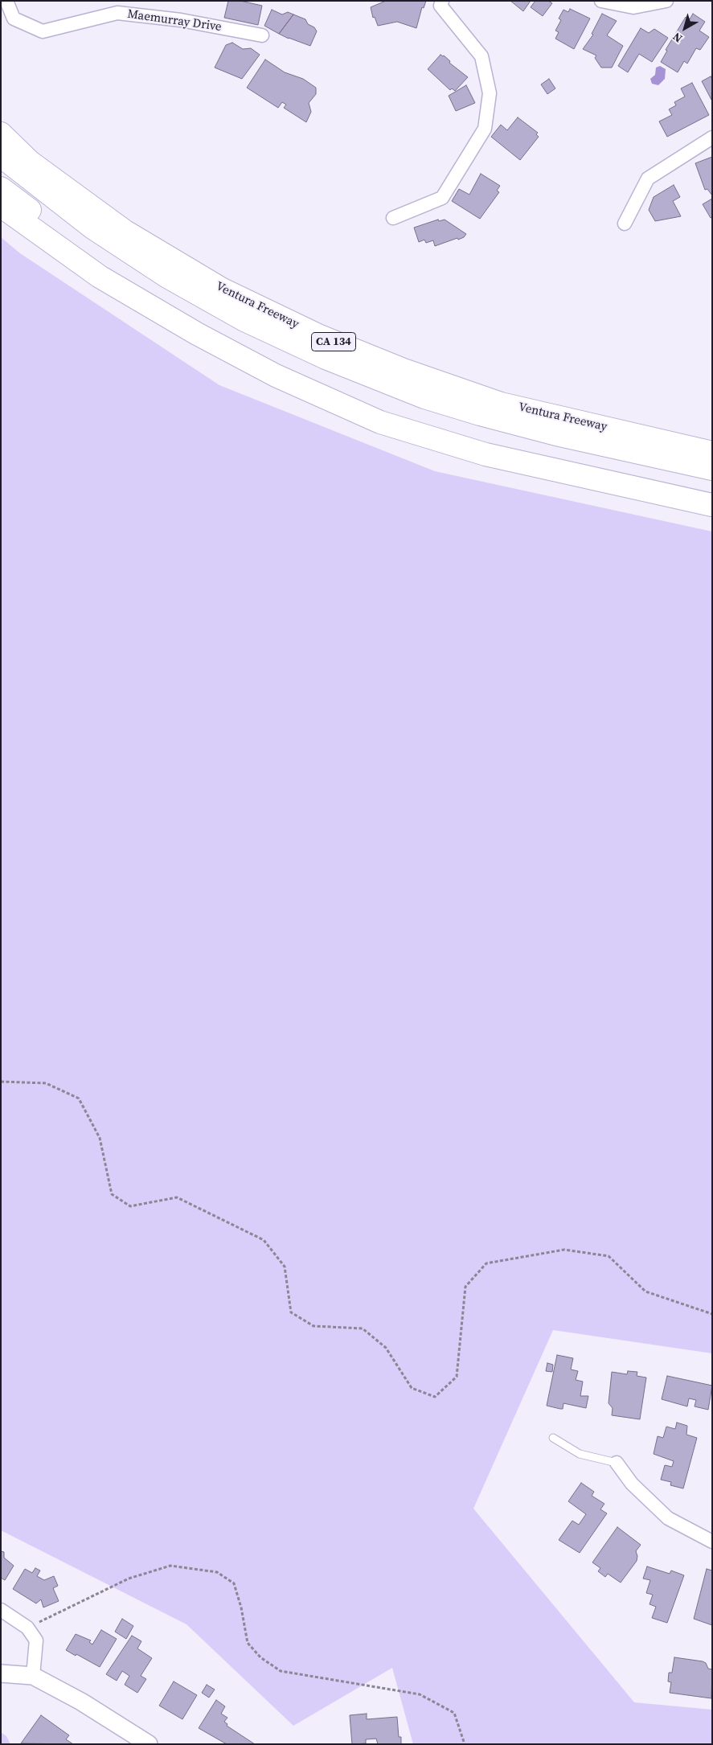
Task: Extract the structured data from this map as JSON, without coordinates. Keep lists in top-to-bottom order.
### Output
{
  "streets": {
    "highway": ["Ventura Freeway", "CA 134"],
    "street": ["Maemurray Drive"]
  },
  "north": "bottom left"
}
